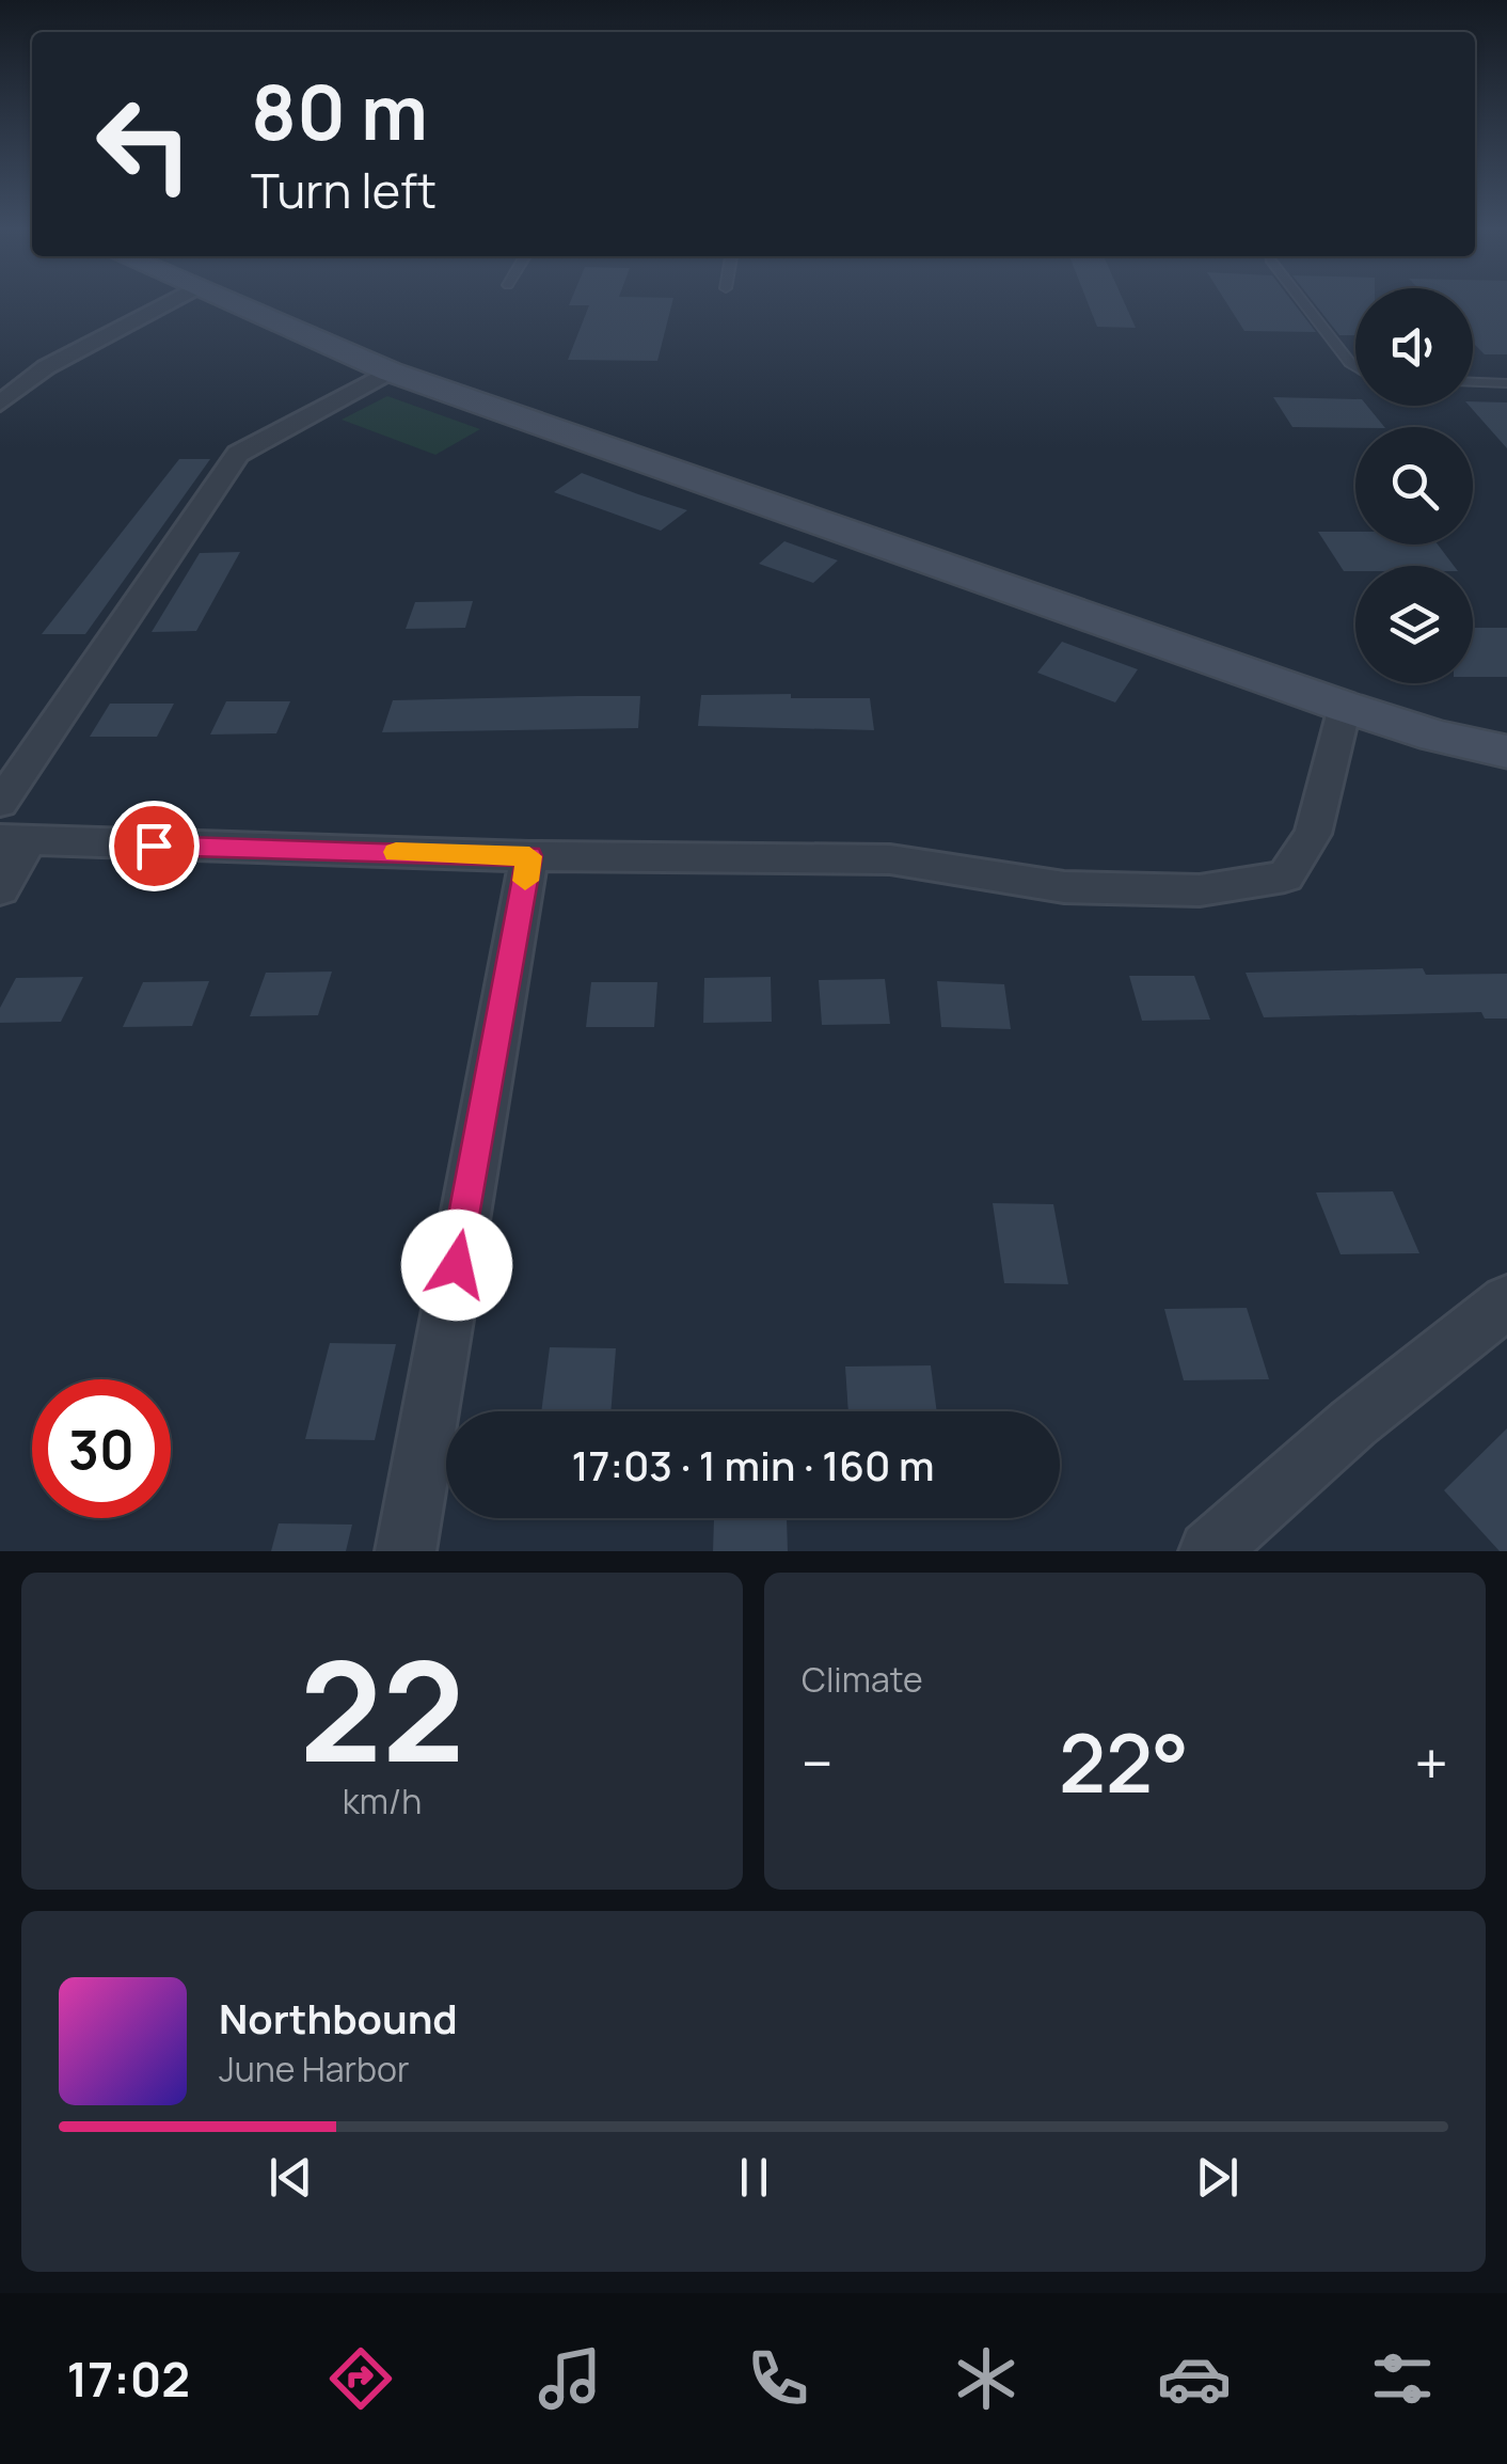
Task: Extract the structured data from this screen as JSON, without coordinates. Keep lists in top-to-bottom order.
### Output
{
  "page": {
    "turn": ["80 m", "Turn left"],
    "limit": "30",
    "trip": "17:03 · 1 min · 160 m",
    "tile": [
      ["22", "km/h"],
      "Climate"
    ],
    "heat": ["−", "22°", "+"],
    "song": ["Northbound", "June Harbor"],
    "tabs": "17:02"
  }
}
